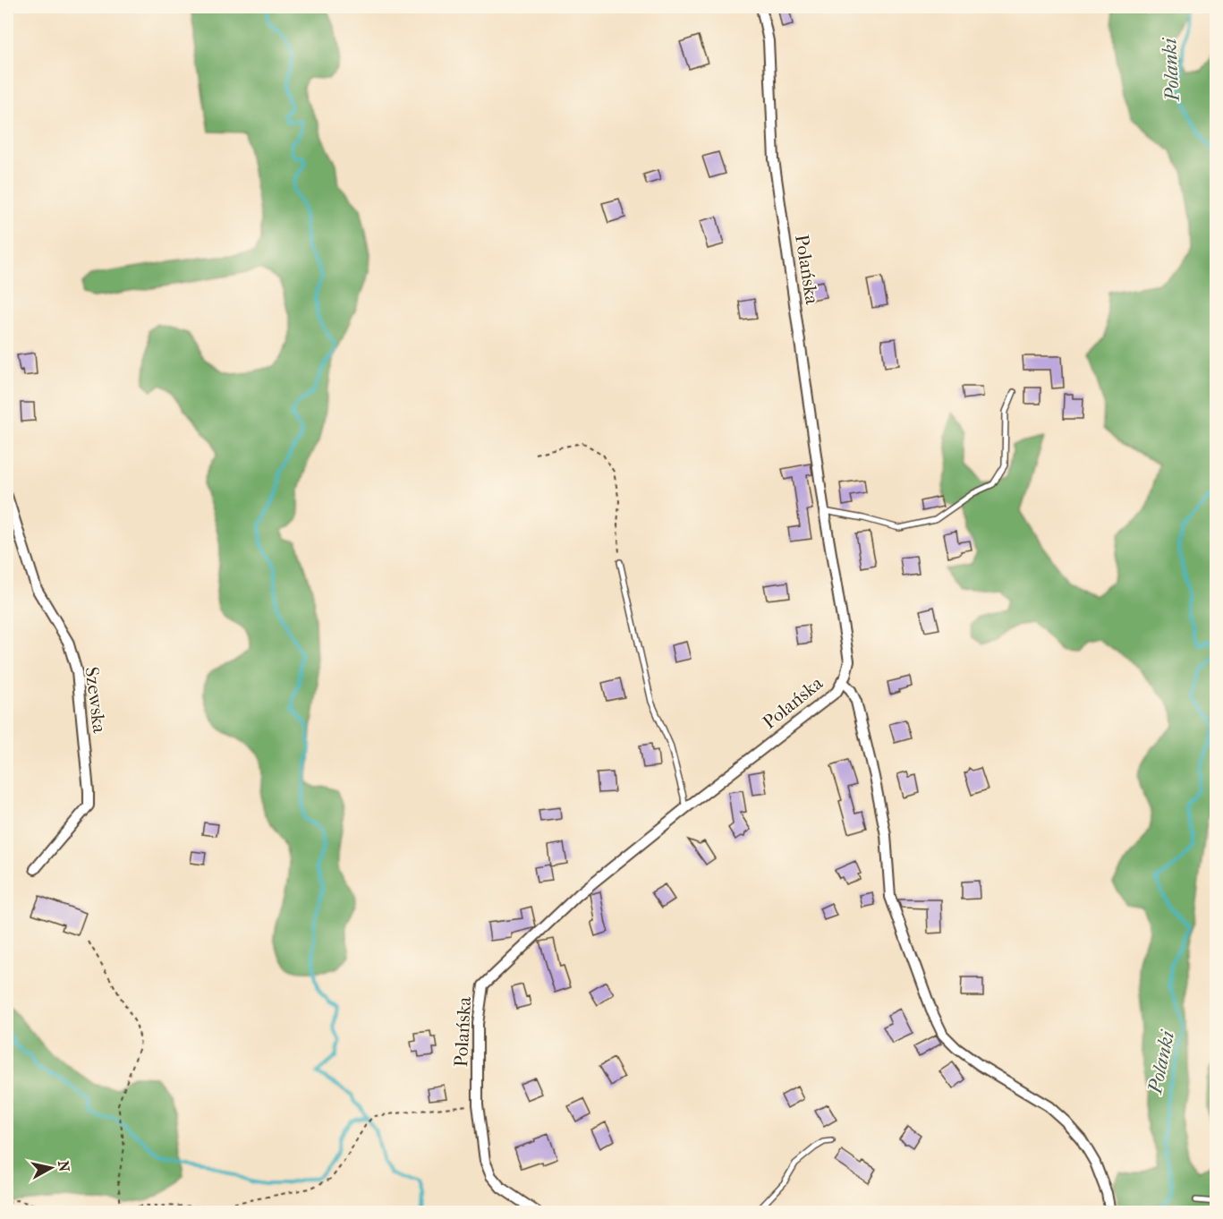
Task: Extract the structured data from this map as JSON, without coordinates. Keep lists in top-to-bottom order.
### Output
{
  "streets": {
    "street": ["Polańska", "Szewska"]
  },
  "water": ["Polanki"],
  "north": "right"
}
